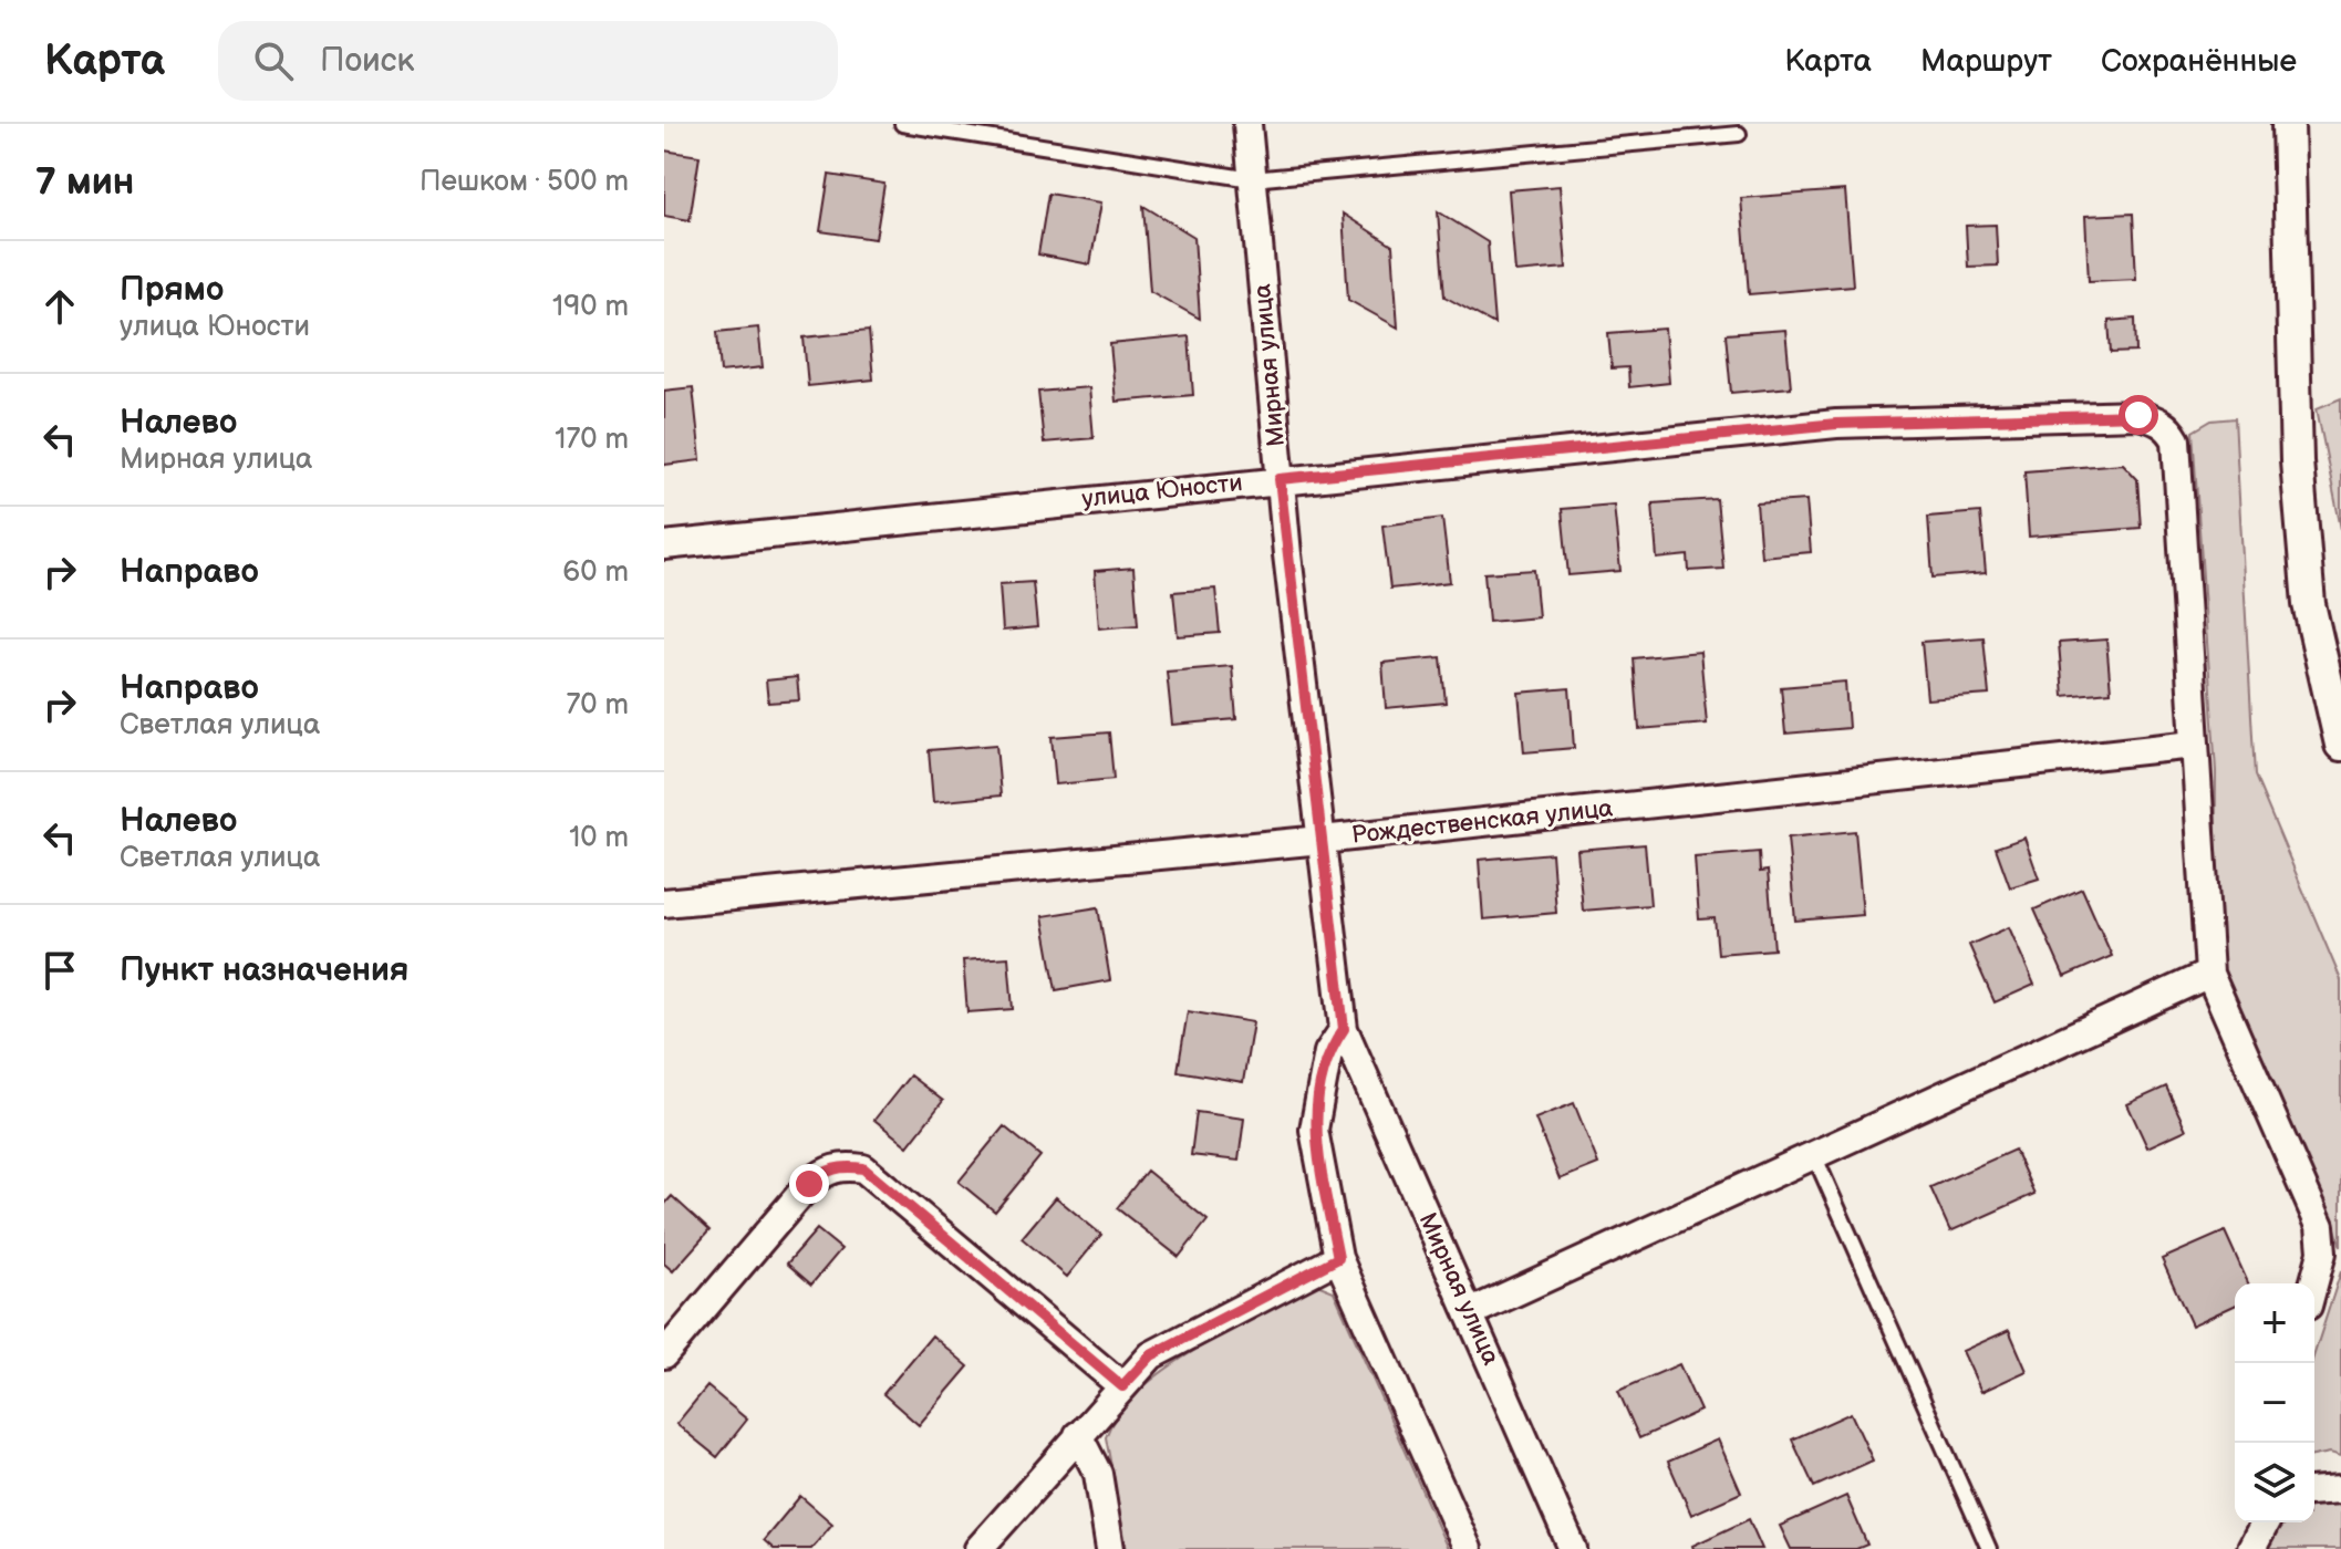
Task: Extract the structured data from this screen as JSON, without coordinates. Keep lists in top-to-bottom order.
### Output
{
  "streets": {
    "street": ["Мирная улица", "улица Юности", "Рождественская улица"]
  },
  "crossings": [
    ["Мирная улица", "улица Юности"],
    ["Мирная улица", "Рождественская улица"],
    ["улица Юности", "Рождественская улица"]
  ],
  "page": {
    "header": "Карта",
    "search": "Поиск",
    "nav": ["Карта", "Маршрут", "Сохранённые"],
    "heading": ["7 мин", "Пешком · 500 m"],
    "list": [
      ["Прямо", "улица Юности", "190 m"],
      ["Налево", "Мирная улица", "170 m"],
      ["Направо", "60 m"],
      ["Направо", "Светлая улица", "70 m"],
      ["Налево", "Светлая улица", "10 m"],
      "Пункт назначения"
    ],
    "map_buttons": ["+", "−"]
  }
}
